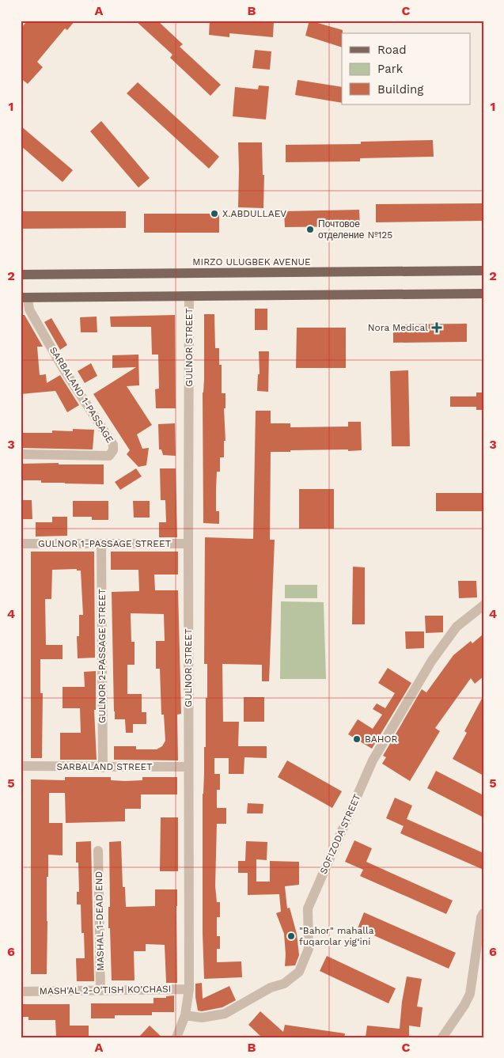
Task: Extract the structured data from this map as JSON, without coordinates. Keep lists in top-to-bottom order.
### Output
{
  "streets": {
    "main road": ["MIRZO ULUGBEK AVENUE"],
    "street": [
      "GULNOR STREET",
      "SARBALAND 1-PASSAGE",
      "GULNOR 1-PASSAGE STREET",
      "GULNOR 2-PASSAGE STREET",
      "SARBALAND STREET",
      "SOFIZODA STREET",
      "MASHAL 1-DEAD END",
      "MASH'AL 2-O'TISH KO'CHASI"
    ]
  },
  "crossings": [
    ["GULNOR STREET", "GULNOR 1-PASSAGE STREET"],
    ["GULNOR STREET", "SARBALAND STREET"],
    ["GULNOR STREET", "SOFIZODA STREET"],
    ["GULNOR STREET", "MASH'AL 2-O'TISH KO'CHASI"],
    ["GULNOR 1-PASSAGE STREET", "GULNOR 2-PASSAGE STREET"],
    ["GULNOR 2-PASSAGE STREET", "SARBALAND STREET"],
    ["MASHAL 1-DEAD END", "MASH'AL 2-O'TISH KO'CHASI"]
  ],
  "places": {
    "other": [
      "X.ABDULLAEV",
      "Почтовое отделение №125",
      "BAHOR",
      "\"Bahor\" mahalla fuqarolar yig‘ini"
    ],
    "health": ["Nora Medical"]
  },
  "legend": ["Road", "Park", "Building"],
  "grid": {
    "columns": ["A", "B", "C"],
    "rows": [
      "1",
      "2",
      "3",
      "4",
      "5",
      "6"
    ]
  }
}
